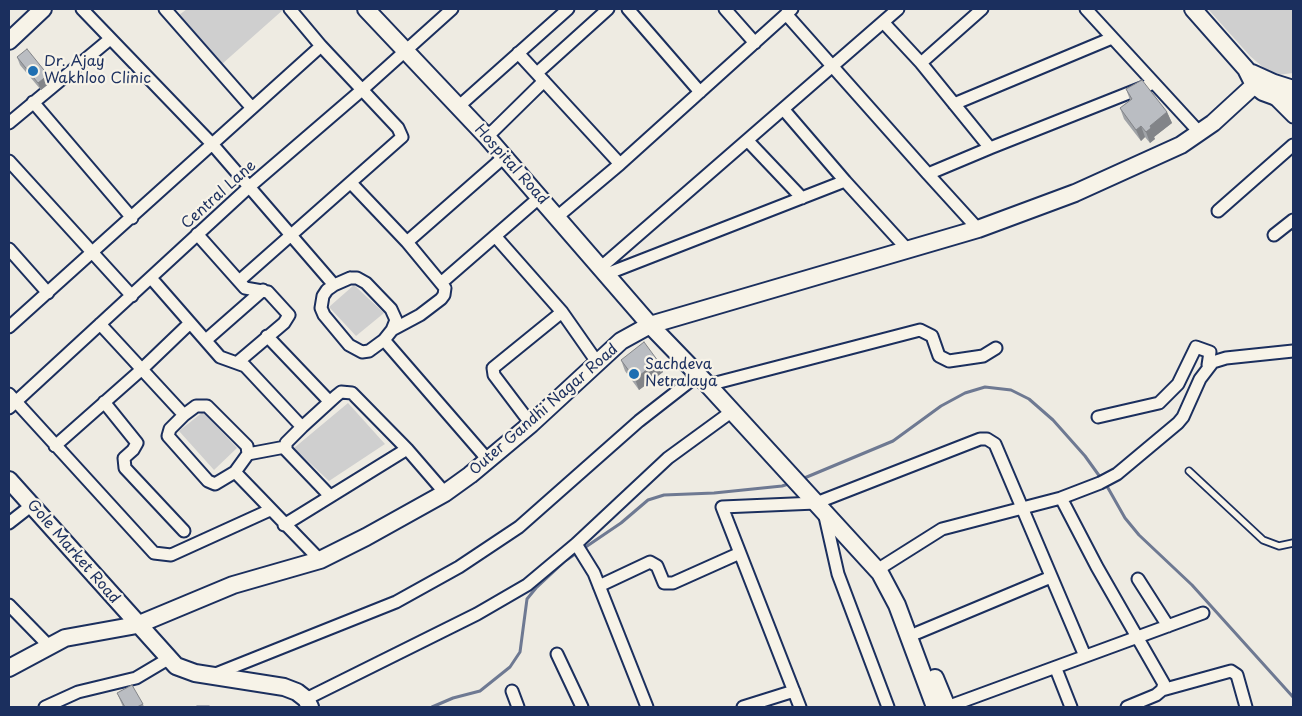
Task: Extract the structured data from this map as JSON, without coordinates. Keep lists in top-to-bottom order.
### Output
{
  "streets": {
    "street": [
      "Hospital Road",
      "Central Lane",
      "Outer Gandhi Nagar Road",
      "Gole Market Road"
    ]
  },
  "crossings": [
    ["Hospital Road", "Central Lane"],
    ["Hospital Road", "Outer Gandhi Nagar Road"],
    ["Outer Gandhi Nagar Road", "Gole Market Road"]
  ],
  "places": ["Dr. Ajay Wakhloo Clinic", "Sachdeva Netralaya"]
}
